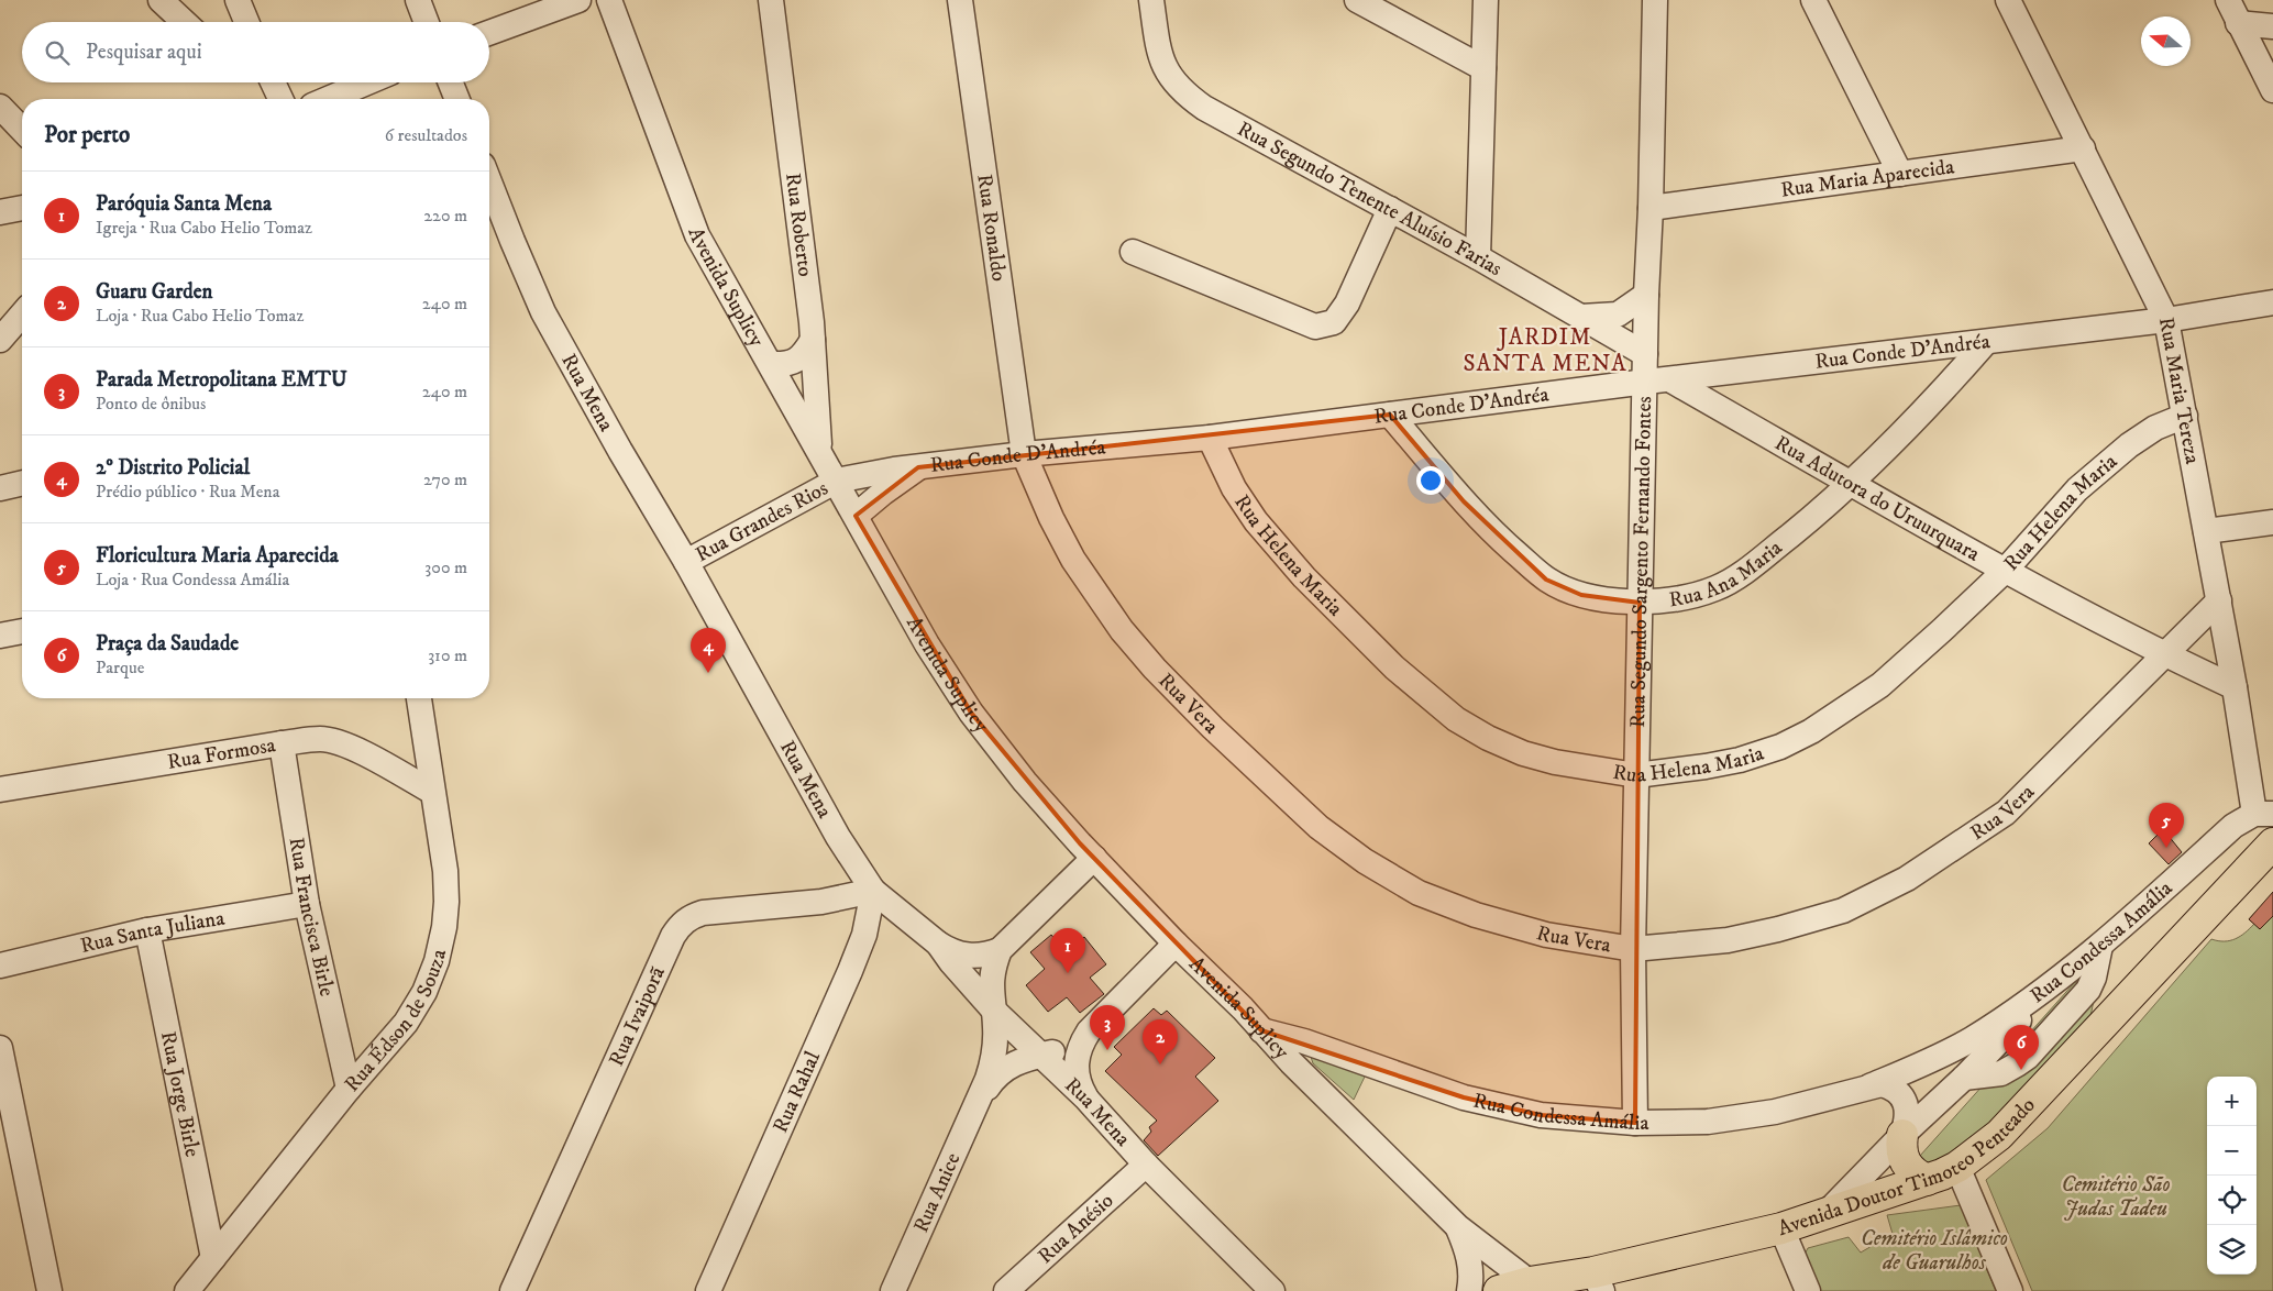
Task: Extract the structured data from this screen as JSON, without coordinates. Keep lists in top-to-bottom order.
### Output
{
  "streets": {
    "main road": ["Avenida Doutor Timoteo Penteado"],
    "street": [
      "Rua Maria Aparecida",
      "Rua Segundo Tenente Aluísio Farias",
      "Rua Roberto",
      "Rua Ronaldo",
      "Avenida Suplicy",
      "Rua Conde D'Andréa",
      "Rua Mena",
      "Rua Maria Tereza",
      "Rua Adutora do Uruurquara",
      "Rua Helena Maria",
      "Rua Grandes Rios",
      "Rua Segundo Sargento Fernando Fontes",
      "Rua Ana Maria",
      "Rua Vera",
      "Rua Formosa",
      "Rua Francisca Birle",
      "Rua Santa Juliana",
      "Rua Condessa Amália",
      "Rua Édson de Souza",
      "Rua Ivaiporã",
      "Rua Rahal",
      "Rua Jorge Birle",
      "Rua Anice",
      "Rua Anésio"
    ]
  },
  "crossings": [
    ["Rua Maria Aparecida", "Rua Maria Tereza"],
    ["Rua Maria Aparecida", "Rua Segundo Sargento Fernando Fontes"],
    ["Rua Segundo Tenente Aluísio Farias", "Rua Segundo Sargento Fernando Fontes"],
    ["Rua Roberto", "Avenida Suplicy"],
    ["Rua Ronaldo", "Rua Conde D'Andréa"],
    ["Rua Ronaldo", "Rua Vera"],
    ["Avenida Suplicy", "Rua Conde D'Andréa"],
    ["Avenida Suplicy", "Rua Grandes Rios"],
    ["Avenida Suplicy", "Rua Condessa Amália"],
    ["Avenida Suplicy", "Avenida Doutor Timoteo Penteado"],
    ["Rua Conde D'Andréa", "Rua Maria Tereza"],
    ["Rua Conde D'Andréa", "Rua Adutora do Uruurquara"],
    ["Rua Conde D'Andréa", "Rua Helena Maria"],
    ["Rua Conde D'Andréa", "Rua Grandes Rios"],
    ["Rua Conde D'Andréa", "Rua Segundo Sargento Fernando Fontes"],
    ["Rua Conde D'Andréa", "Rua Ana Maria"],
    ["Rua Conde D'Andréa", "Rua Vera"],
    ["Rua Mena", "Rua Grandes Rios"],
    ["Rua Mena", "Rua Ivaiporã"],
    ["Rua Mena", "Rua Rahal"],
    ["Rua Mena", "Rua Anice"],
    ["Rua Mena", "Rua Anésio"],
    ["Rua Maria Tereza", "Rua Adutora do Uruurquara"],
    ["Rua Maria Tereza", "Rua Helena Maria"],
    ["Rua Maria Tereza", "Rua Vera"],
    ["Rua Maria Tereza", "Rua Condessa Amália"],
    ["Rua Adutora do Uruurquara", "Rua Helena Maria"],
    ["Rua Adutora do Uruurquara", "Rua Segundo Sargento Fernando Fontes"],
    ["Rua Adutora do Uruurquara", "Rua Ana Maria"],
    ["Rua Adutora do Uruurquara", "Rua Vera"],
    ["Rua Helena Maria", "Rua Segundo Sargento Fernando Fontes"],
    ["Rua Segundo Sargento Fernando Fontes", "Rua Ana Maria"],
    ["Rua Segundo Sargento Fernando Fontes", "Rua Vera"],
    ["Rua Segundo Sargento Fernando Fontes", "Rua Condessa Amália"],
    ["Rua Formosa", "Rua Francisca Birle"],
    ["Rua Formosa", "Rua Édson de Souza"],
    ["Rua Francisca Birle", "Rua Santa Juliana"],
    ["Rua Francisca Birle", "Rua Édson de Souza"],
    ["Rua Santa Juliana", "Rua Jorge Birle"],
    ["Rua Édson de Souza", "Rua Jorge Birle"],
    ["Rua Ivaiporã", "Rua Rahal"]
  ],
  "districts": ["JARDIM SANTA MENA"],
  "parks": ["Cemitério São Judas Tadeu", "Cemitério Islâmico de Guarulhos"],
  "north": "left",
  "page": {
    "search": "Pesquisar aqui",
    "heading": ["Por perto", "6 resultados"],
    "list": [
      {
        "mark": "1",
        "name": "Paróquia Santa Mena",
        "note": "Igreja · Rua Cabo Helio Tomaz",
        "value": "220 m"
      },
      {
        "mark": "2",
        "name": "Guaru Garden",
        "note": "Loja · Rua Cabo Helio Tomaz",
        "value": "240 m"
      },
      {
        "mark": "3",
        "name": "Parada Metropolitana EMTU",
        "note": "Ponto de ônibus",
        "value": "240 m"
      },
      {
        "mark": "4",
        "name": "2º Distrito Policial",
        "note": "Prédio público · Rua Mena",
        "value": "270 m"
      },
      {
        "mark": "5",
        "name": "Floricultura Maria Aparecida",
        "note": "Loja · Rua Condessa Amália",
        "value": "300 m"
      },
      {
        "mark": "6",
        "name": "Praça da Saudade",
        "note": "Parque",
        "value": "310 m"
      }
    ],
    "pins": [
      "4",
      "5",
      "1",
      "3",
      "2",
      "6"
    ],
    "map_buttons": ["+", "−"]
  }
}
